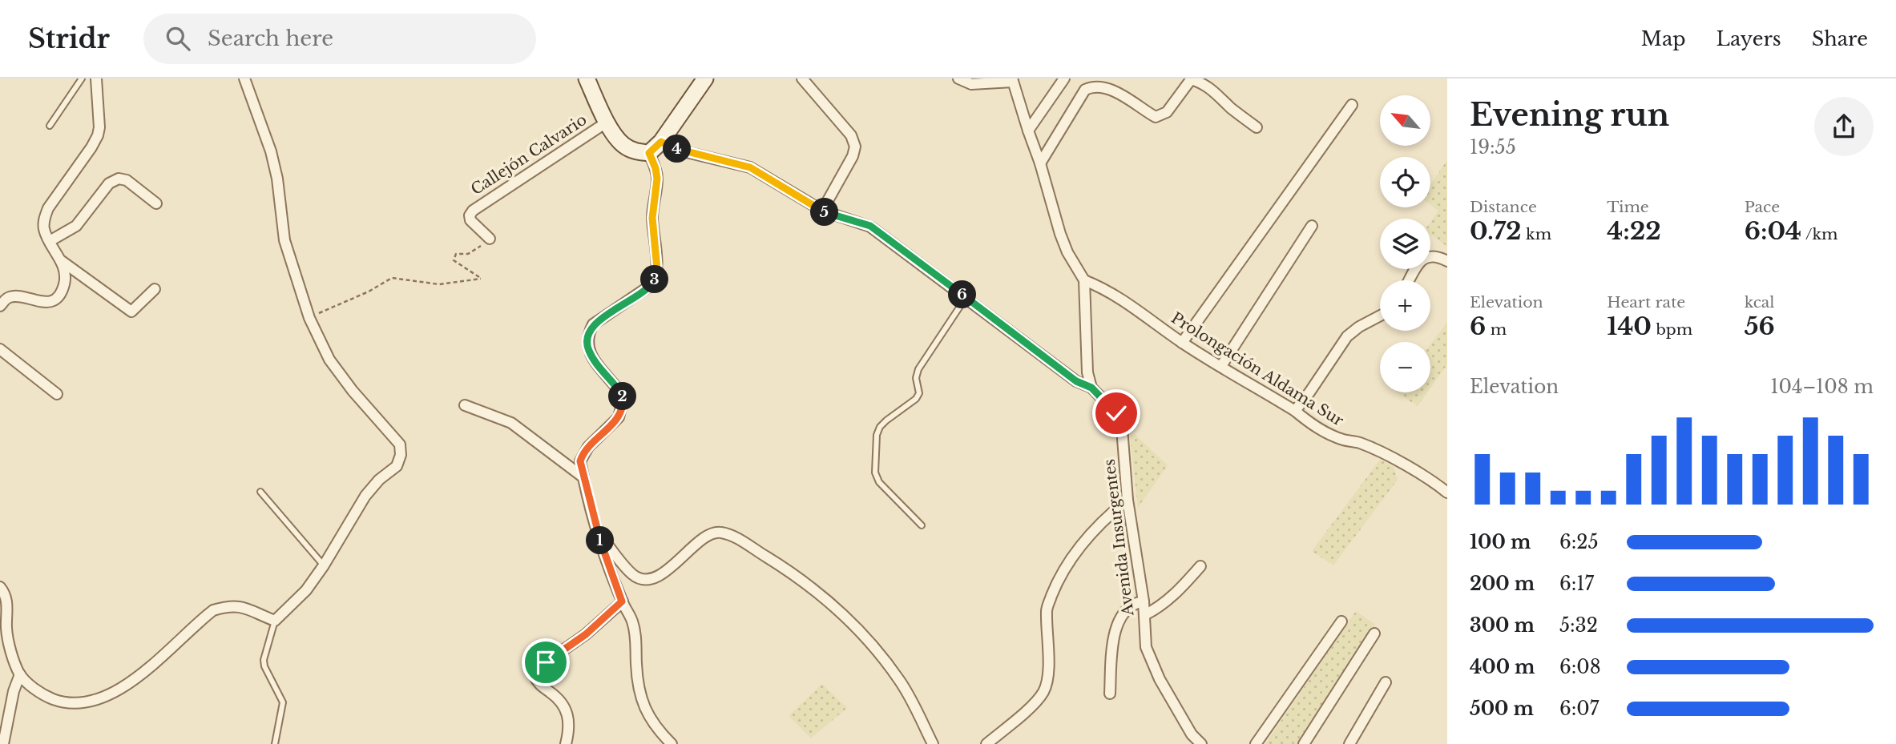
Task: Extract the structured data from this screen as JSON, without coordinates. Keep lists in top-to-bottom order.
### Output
{
  "streets": {
    "street": ["Callejón Calvario", "Prolongación Aldama Sur", "Avenida Insurgentes"]
  },
  "north": "top left",
  "page": {
    "header": "Stridr",
    "search": "Search here",
    "nav": ["Map", "Layers", "Share"],
    "heading": ["Evening run", "19:55"],
    "map_buttons": ["+", "−"],
    "pins": [
      "4",
      "5",
      "3",
      "6",
      "2",
      "1"
    ],
    "stats": [
      ["Distance", "0.72 km"],
      ["Time", "4:22"],
      ["Pace", "6:04 /km"],
      ["Elevation", "6 m"],
      ["Heart rate", "140 bpm"],
      ["kcal", "56"]
    ],
    "chart": ["Elevation", "104–108 m"],
    "list": [
      {
        "name": "100 m",
        "note": "6:25"
      },
      {
        "name": "200 m",
        "note": "6:17"
      },
      {
        "name": "300 m",
        "note": "5:32"
      },
      {
        "name": "400 m",
        "note": "6:08"
      },
      {
        "name": "500 m",
        "note": "6:07"
      }
    ]
  }
}
